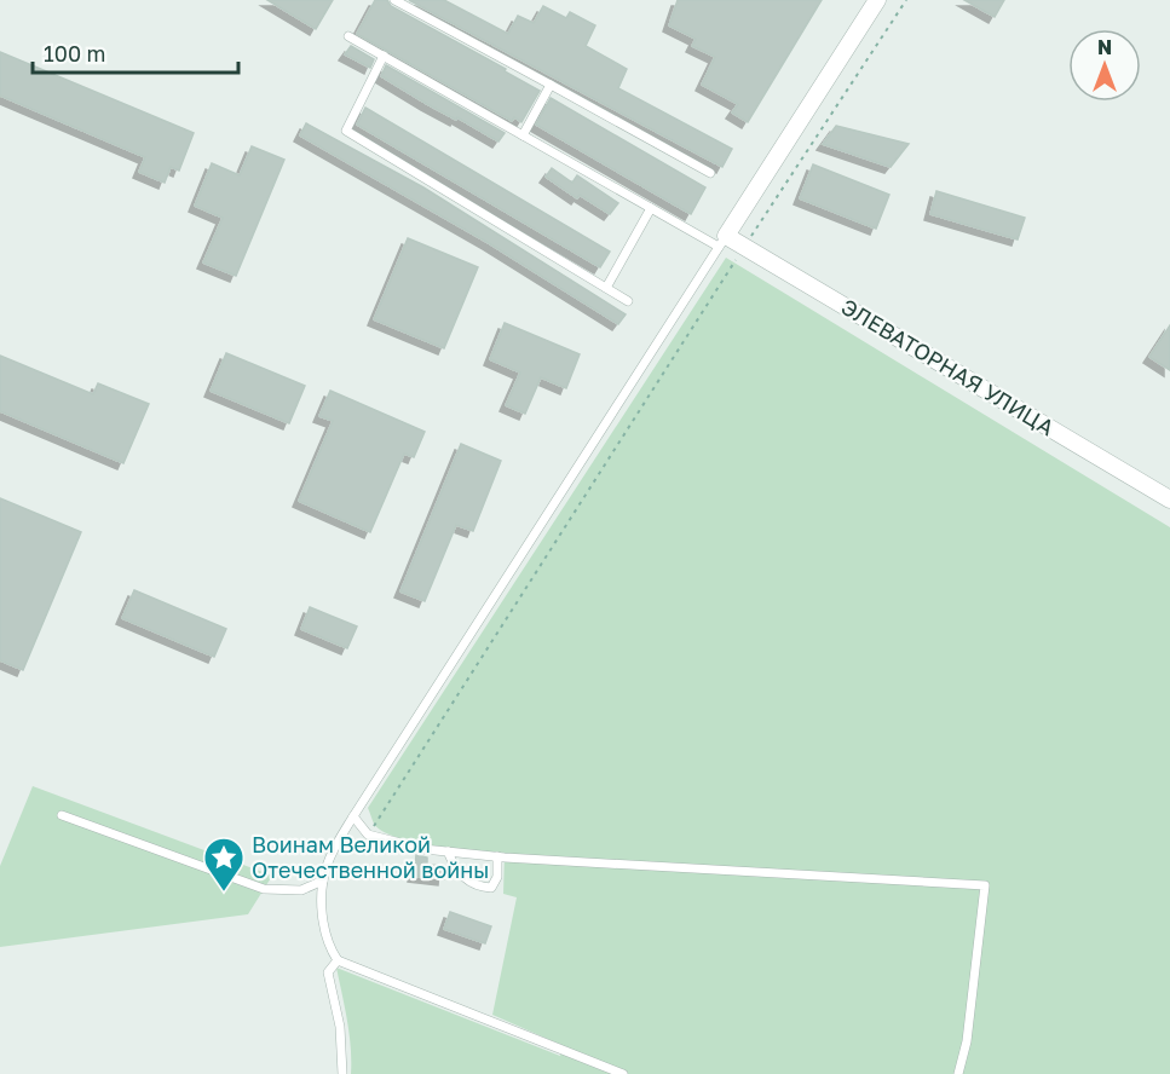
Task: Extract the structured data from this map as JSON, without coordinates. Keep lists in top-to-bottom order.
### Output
{
  "streets": {
    "street": ["ЭЛЕВАТОРНАЯ УЛИЦА"]
  },
  "places": {
    "place": ["Воинам Великой Отечественной войны"]
  },
  "scale_bar": "100 m",
  "north": "top"
}
